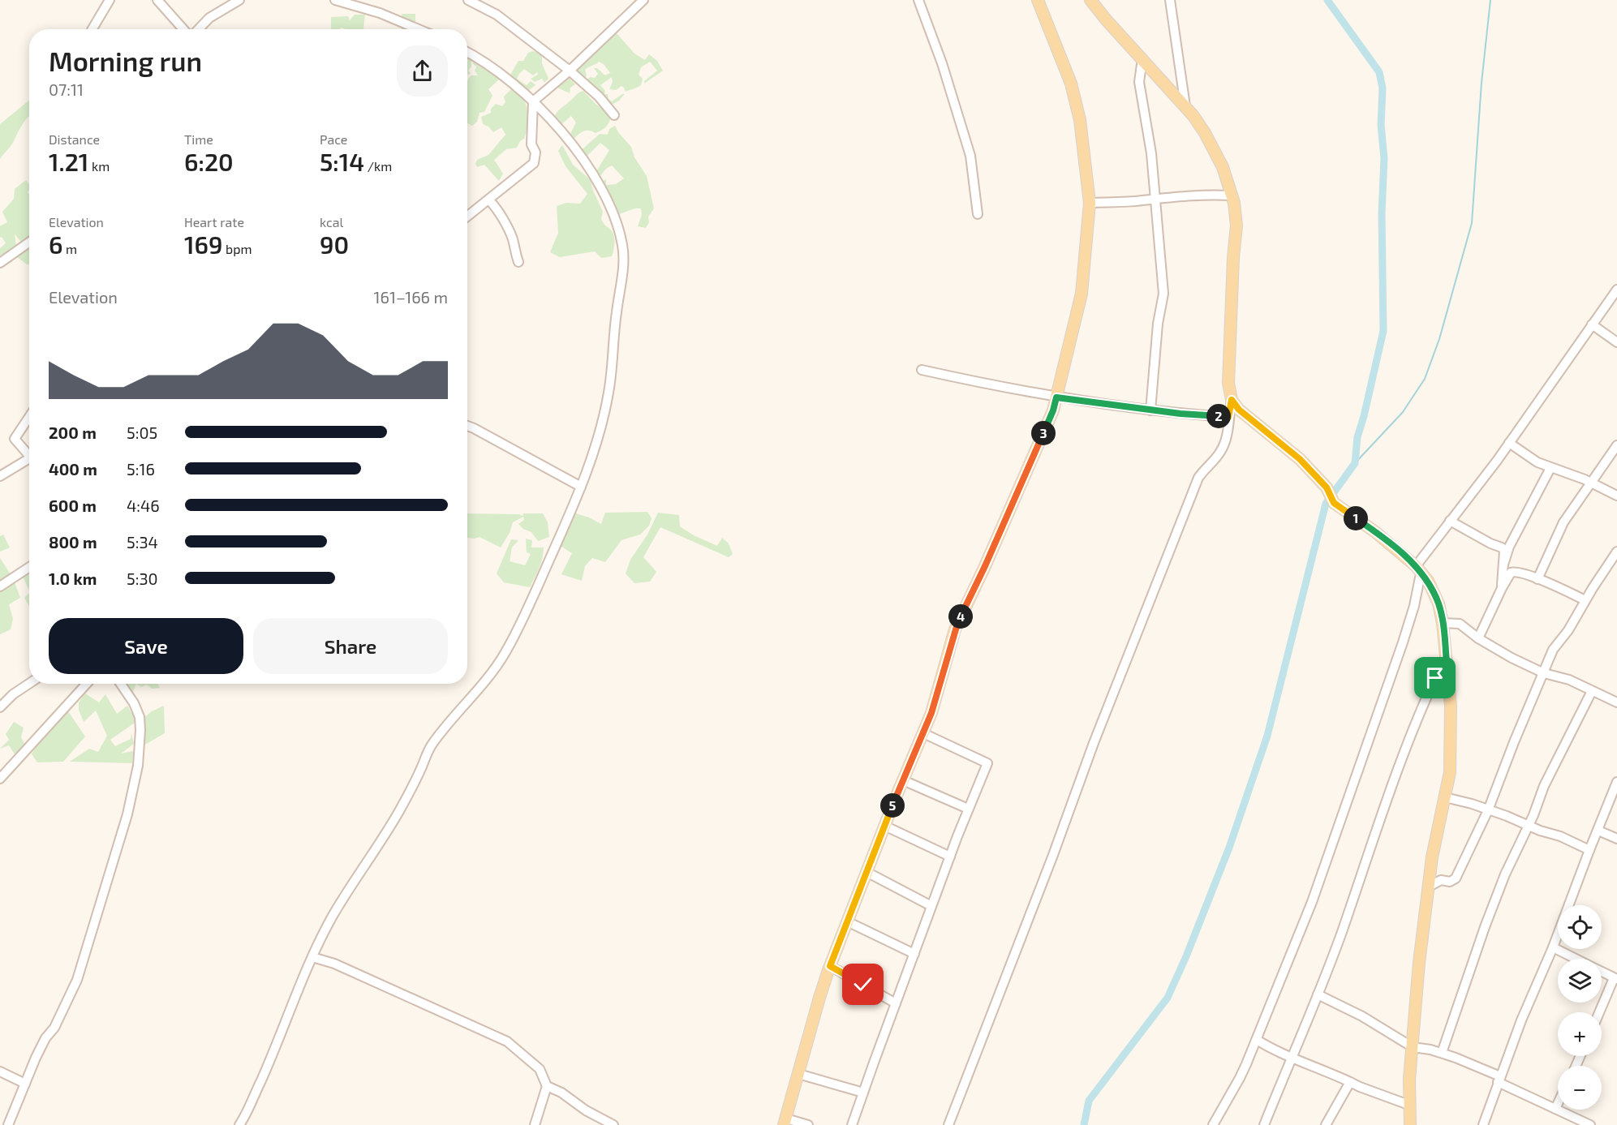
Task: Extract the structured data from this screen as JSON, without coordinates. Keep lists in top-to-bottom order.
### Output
{
  "page": {
    "heading": ["Morning run", "07:11"],
    "stats": [
      ["Distance", "1.21 km"],
      ["Time", "6:20"],
      ["Pace", "5:14 /km"],
      ["Elevation", "6 m"],
      ["Heart rate", "169 bpm"],
      ["kcal", "90"]
    ],
    "chart": ["Elevation", "161–166 m"],
    "pins": [
      "2",
      "3",
      "1",
      "4",
      "5"
    ],
    "list": [
      {
        "name": "200 m",
        "note": "5:05"
      },
      {
        "name": "400 m",
        "note": "5:16"
      },
      {
        "name": "600 m",
        "note": "4:46"
      },
      {
        "name": "800 m",
        "note": "5:34"
      },
      {
        "name": "1.0 km",
        "note": "5:30"
      }
    ],
    "buttons": ["Save", "Share"],
    "map_buttons": ["+", "−"]
  }
}
